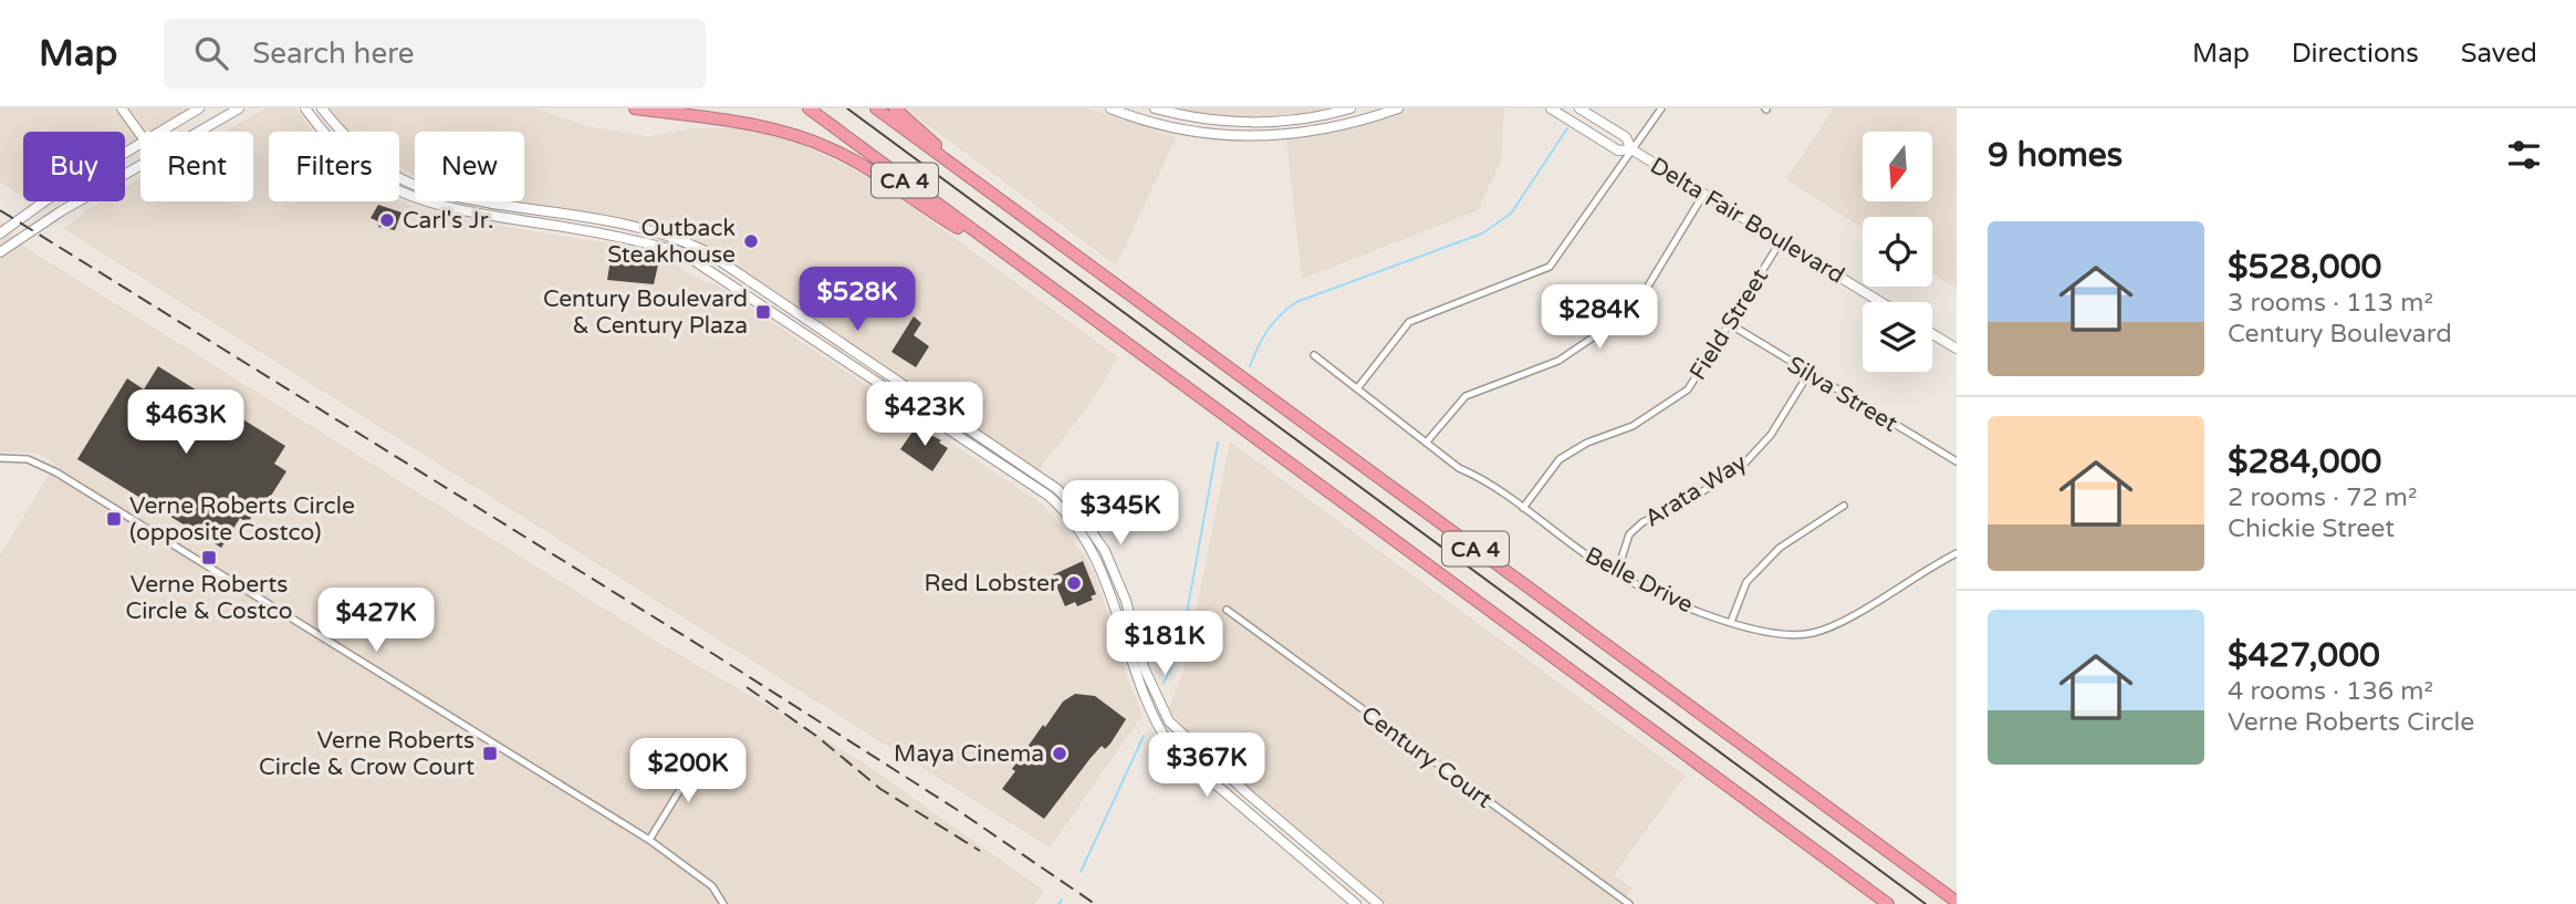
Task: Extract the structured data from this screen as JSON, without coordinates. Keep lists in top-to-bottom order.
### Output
{
  "streets": {
    "highway": ["CA 4"],
    "street": [
      "Delta Fair Boulevard",
      "Field Street",
      "Silva Street",
      "Arata Way",
      "Belle Drive",
      "Century Court"
    ]
  },
  "crossings": [
    ["Delta Fair Boulevard", "Field Street"],
    ["Field Street", "Silva Street"],
    ["Field Street", "Belle Drive"],
    ["Silva Street", "Arata Way"],
    ["Arata Way", "Belle Drive"]
  ],
  "places": {
    "other": [
      "Carl's Jr.",
      "Outback Steakhouse",
      "Red Lobster",
      "Maya Cinema"
    ],
    "transit": [
      "Century Boulevard & Century Plaza",
      "Verne Roberts Circle (opposite Costco)",
      "Verne Roberts Circle & Costco",
      "Verne Roberts Circle & Crow Court"
    ]
  },
  "north": "bottom",
  "page": {
    "header": "Map",
    "search": "Search here",
    "nav": ["Map", "Directions", "Saved"],
    "heading": "9 homes",
    "chip": [
      "Buy",
      "Rent",
      "Filters",
      "New"
    ],
    "list": [
      {
        "name": "$528,000",
        "note": "3 rooms · 113 m² · Century Boulevard"
      },
      {
        "name": "$284,000",
        "note": "2 rooms · 72 m² · Chickie Street"
      },
      {
        "name": "$427,000",
        "note": "4 rooms · 136 m² · Verne Roberts Circle"
      }
    ],
    "price": [
      "$528K",
      "$284K",
      "$423K",
      "$463K",
      "$345K",
      "$427K",
      "$181K",
      "$367K",
      "$200K"
    ]
  }
}
